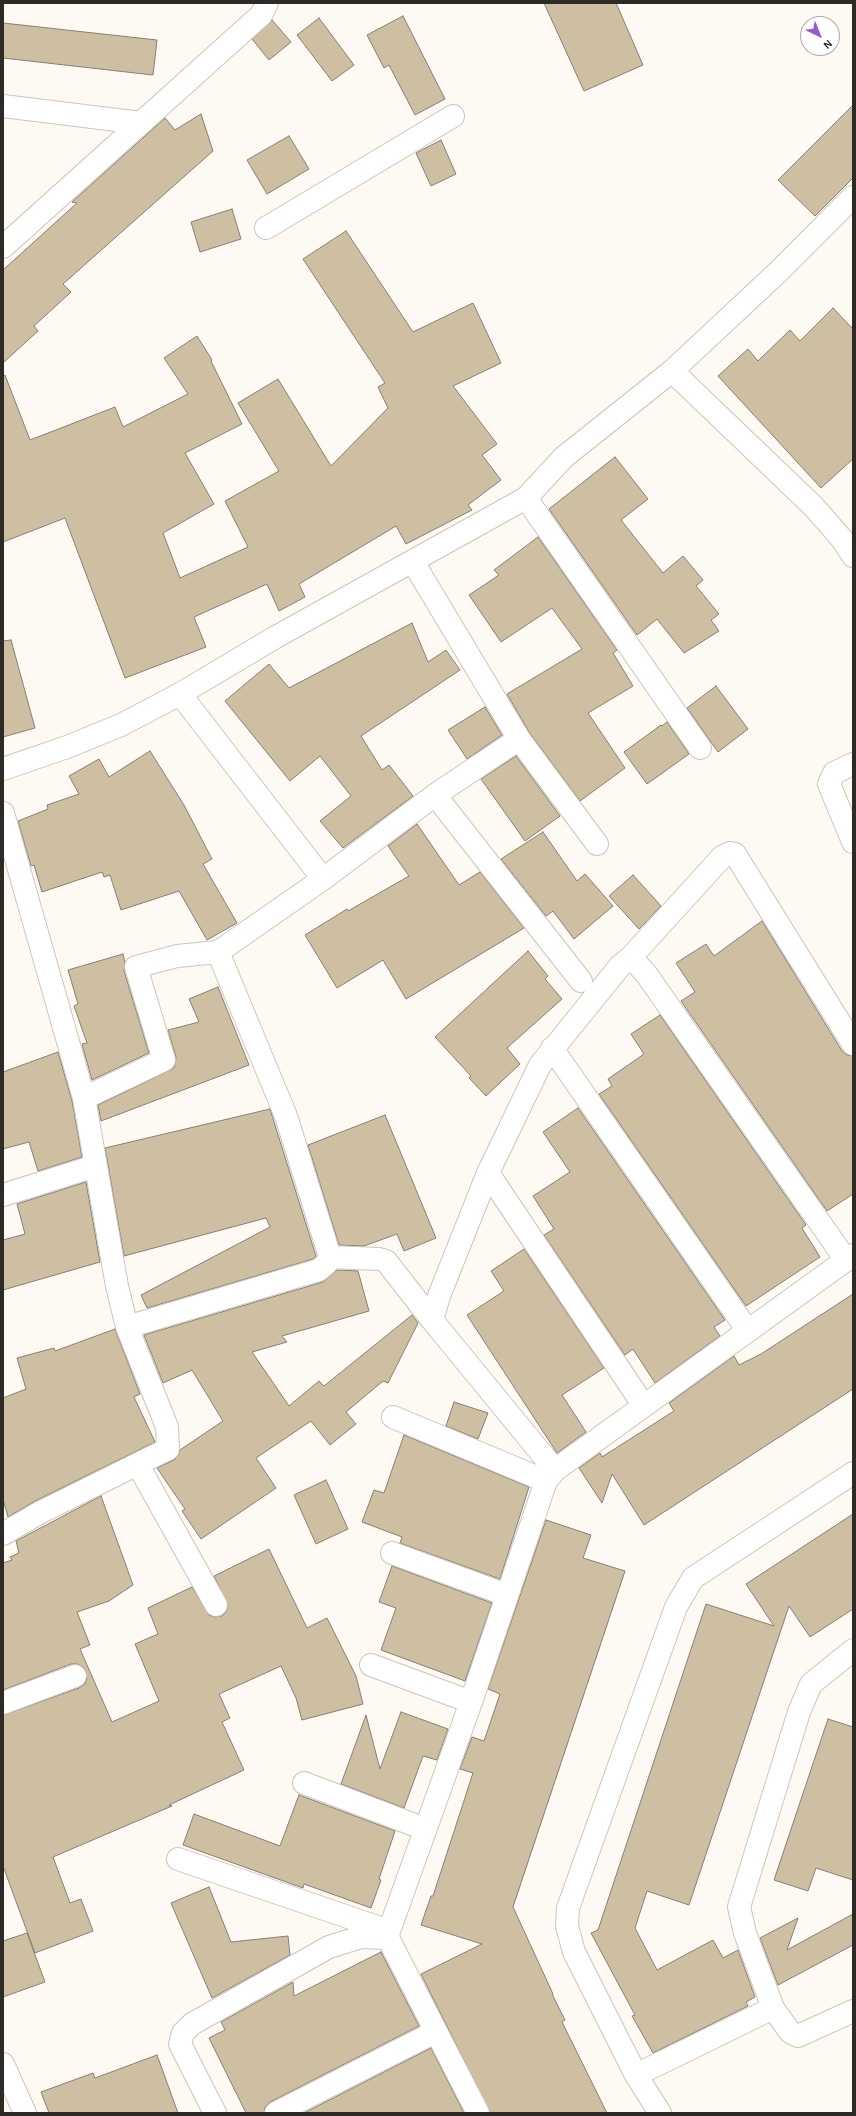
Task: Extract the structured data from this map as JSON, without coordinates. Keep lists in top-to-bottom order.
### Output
{
  "north": "bottom right"
}
